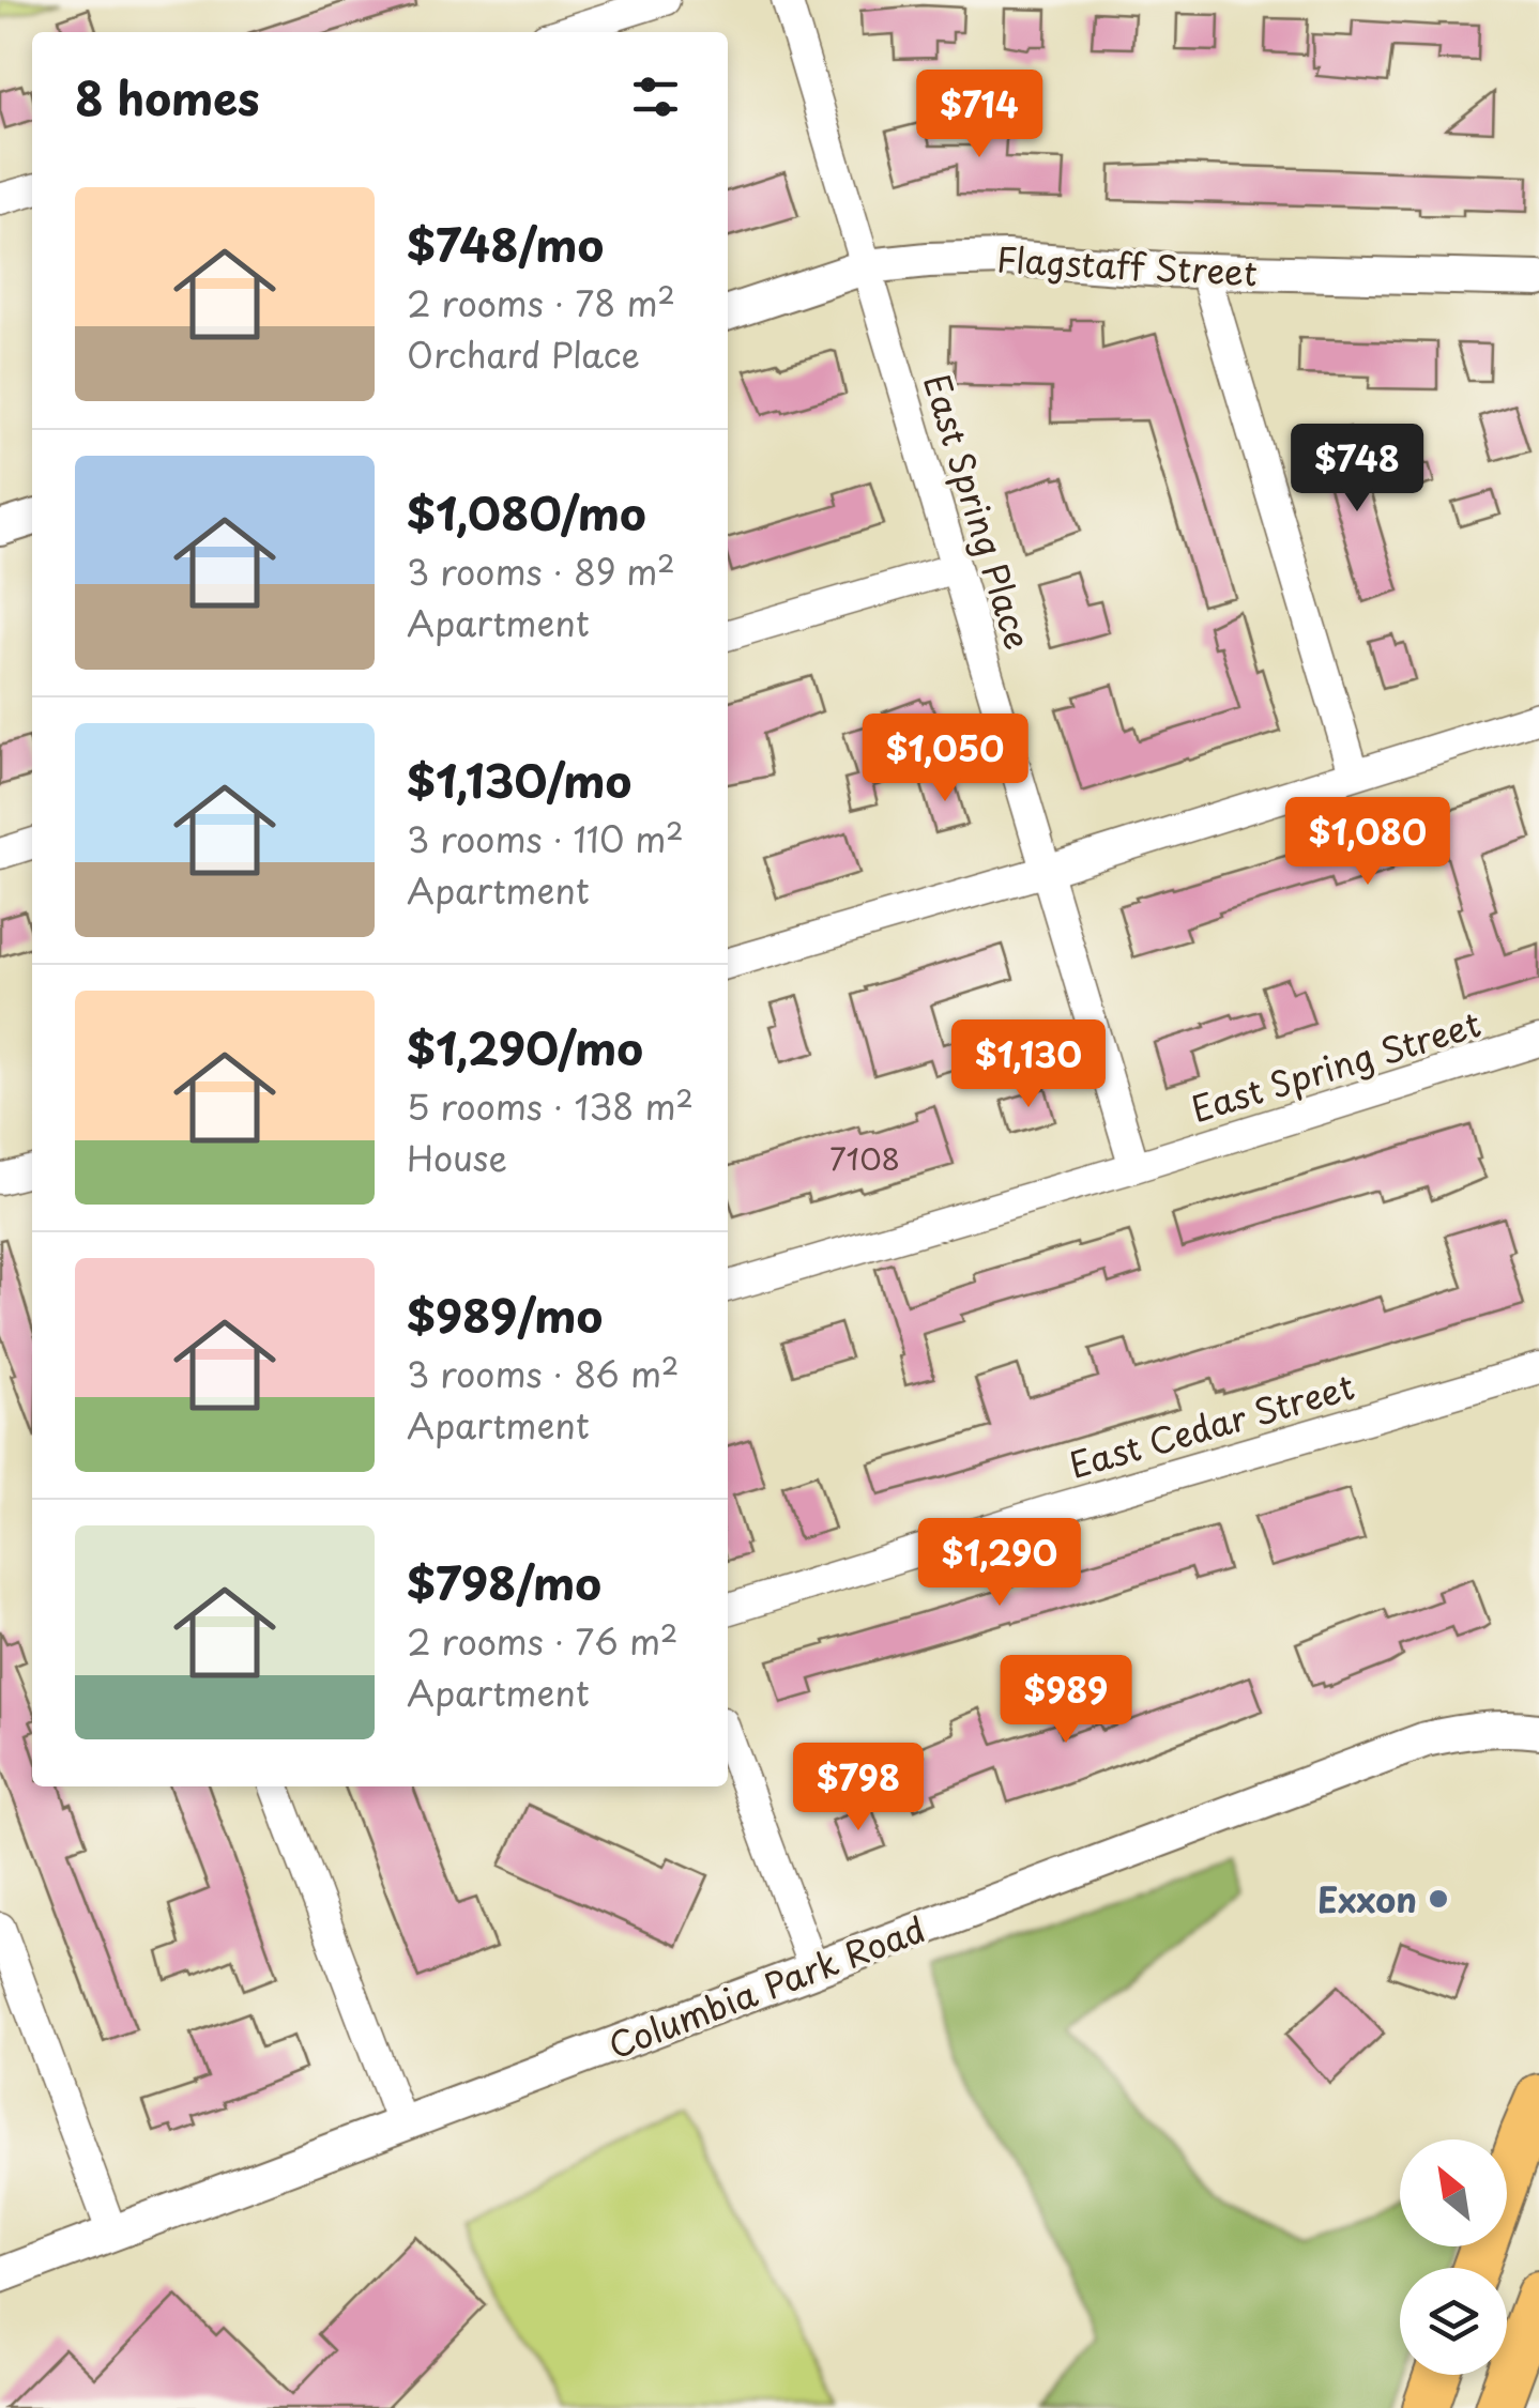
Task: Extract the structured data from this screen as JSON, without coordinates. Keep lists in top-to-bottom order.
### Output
{
  "streets": {
    "street": [
      "Flagstaff Street",
      "East Spring Place",
      "East Spring Street",
      "East Cedar Street",
      "Columbia Park Road"
    ]
  },
  "crossings": [
    ["Flagstaff Street", "East Spring Place"],
    ["East Spring Place", "East Spring Street"]
  ],
  "places": ["Exxon"],
  "house_numbers": ["7108"],
  "north": "top left",
  "page": {
    "heading": "8 homes",
    "price": [
      "$714",
      "$748",
      "$1,050",
      "$1,080",
      "$1,130",
      "$1,290",
      "$989",
      "$798"
    ],
    "list": [
      {
        "name": "$748/mo",
        "note": "2 rooms · 78 m² · Orchard Place"
      },
      {
        "name": "$1,080/mo",
        "note": "3 rooms · 89 m² · Apartment"
      },
      {
        "name": "$1,130/mo",
        "note": "3 rooms · 110 m² · Apartment"
      },
      {
        "name": "$1,290/mo",
        "note": "5 rooms · 138 m² · House"
      },
      {
        "name": "$989/mo",
        "note": "3 rooms · 86 m² · Apartment"
      },
      {
        "name": "$798/mo",
        "note": "2 rooms · 76 m² · Apartment"
      }
    ]
  }
}
